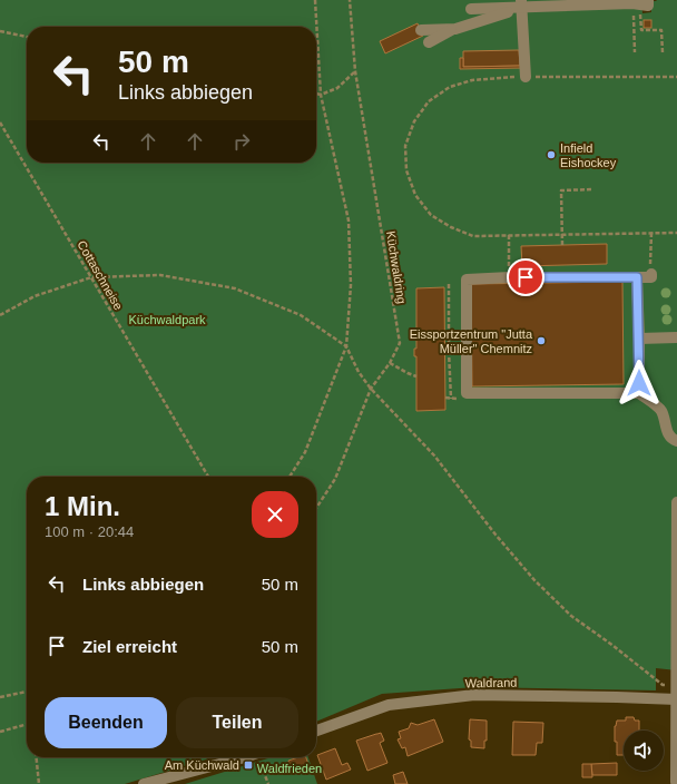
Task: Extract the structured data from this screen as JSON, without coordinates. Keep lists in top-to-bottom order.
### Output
{
  "streets": {
    "street": ["Waldrand"],
    "path": ["Küchwaldring", "Cottaschneise"]
  },
  "parks": ["Küchwaldpark", "Waldfrieden"],
  "places": {
    "other": ["Infield Eishockey", "Eissportzentrum \"Jutta Müller\" Chemnitz"],
    "transit": ["Am Küchwald"]
  },
  "page": {
    "turn": ["50 m", "Links abbiegen"],
    "heading": ["1 Min.", "100 m · 20:44"],
    "list": [
      {
        "name": "Links abbiegen",
        "value": "50 m"
      },
      {
        "name": "Ziel erreicht",
        "value": "50 m"
      }
    ],
    "buttons": ["Beenden", "Teilen"]
  }
}
